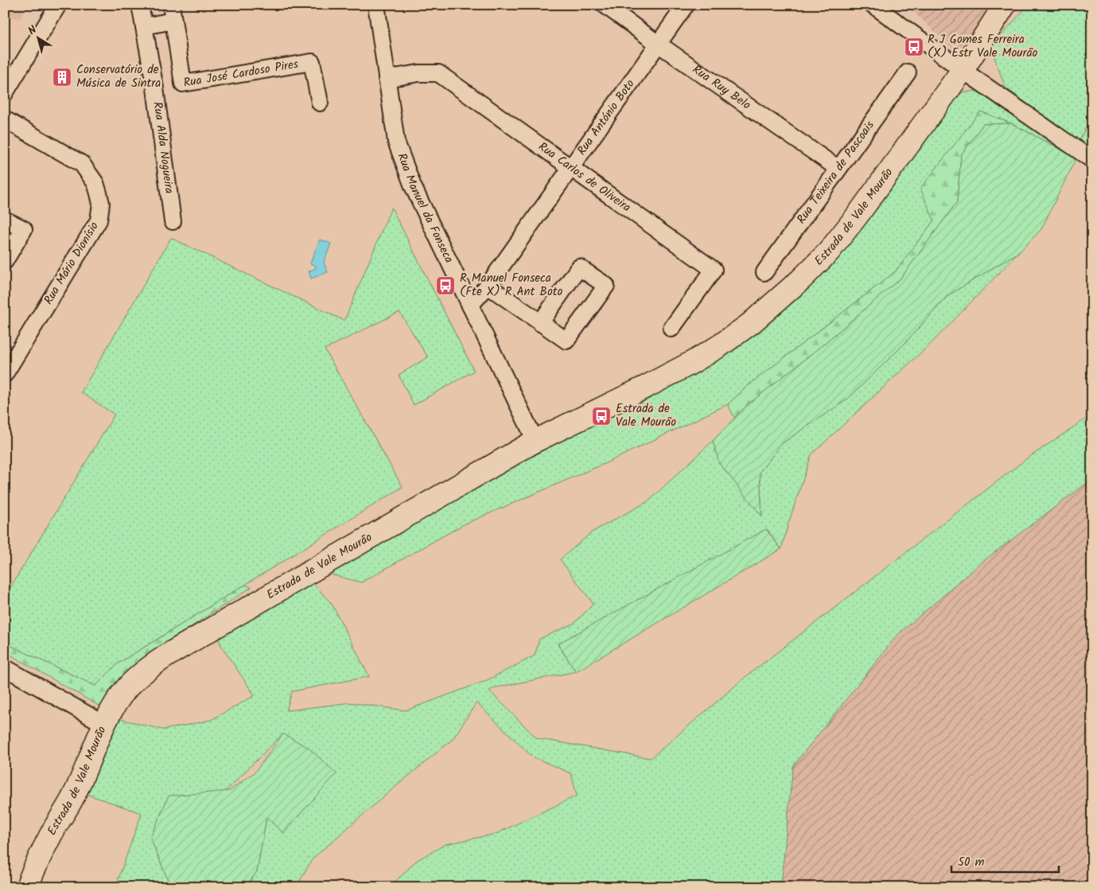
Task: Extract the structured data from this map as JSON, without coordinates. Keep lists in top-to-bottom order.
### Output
{
  "streets": {
    "street": [
      "Rua José Cardoso Pires",
      "Rua Ruy Belo",
      "Rua António Boto",
      "Rua Alda Nogueira",
      "Rua Teixeira de Pascoais",
      "Rua Carlos de Oliveira",
      "Rua Manuel da Fonseca",
      "Estrada de Vale Mourão",
      "Rua Mário Dionísio"
    ]
  },
  "crossings": [
    ["Rua Ruy Belo", "Rua António Boto"],
    ["Rua Ruy Belo", "Rua Teixeira de Pascoais"],
    ["Rua António Boto", "Rua Carlos de Oliveira"],
    ["Rua António Boto", "Rua Manuel da Fonseca"],
    ["Rua Carlos de Oliveira", "Rua Manuel da Fonseca"],
    ["Rua Manuel da Fonseca", "Estrada de Vale Mourão"]
  ],
  "places": {
    "bus stop": ["R J Gomes Ferreira (X) Estr Vale Mourão", "R Manuel Fonseca (Fte X) R Ant Boto", "Estrada de Vale Mourão"],
    "building": ["Conservatório de Música de Sintra"]
  },
  "scale_bar": "50 m",
  "north": "top left"
}
